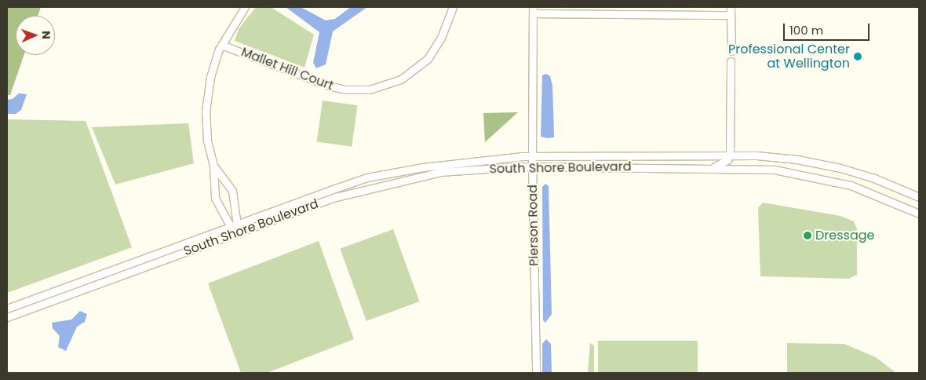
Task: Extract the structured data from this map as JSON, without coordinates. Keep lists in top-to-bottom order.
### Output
{
  "streets": {
    "street": ["Mallet Hill Court", "South Shore Boulevard", "Pierson Road"]
  },
  "crossings": [
    ["South Shore Boulevard", "Pierson Road"]
  ],
  "places": ["Professional Center at Wellington", "Dressage"],
  "scale_bar": "100 m",
  "north": "right"
}
